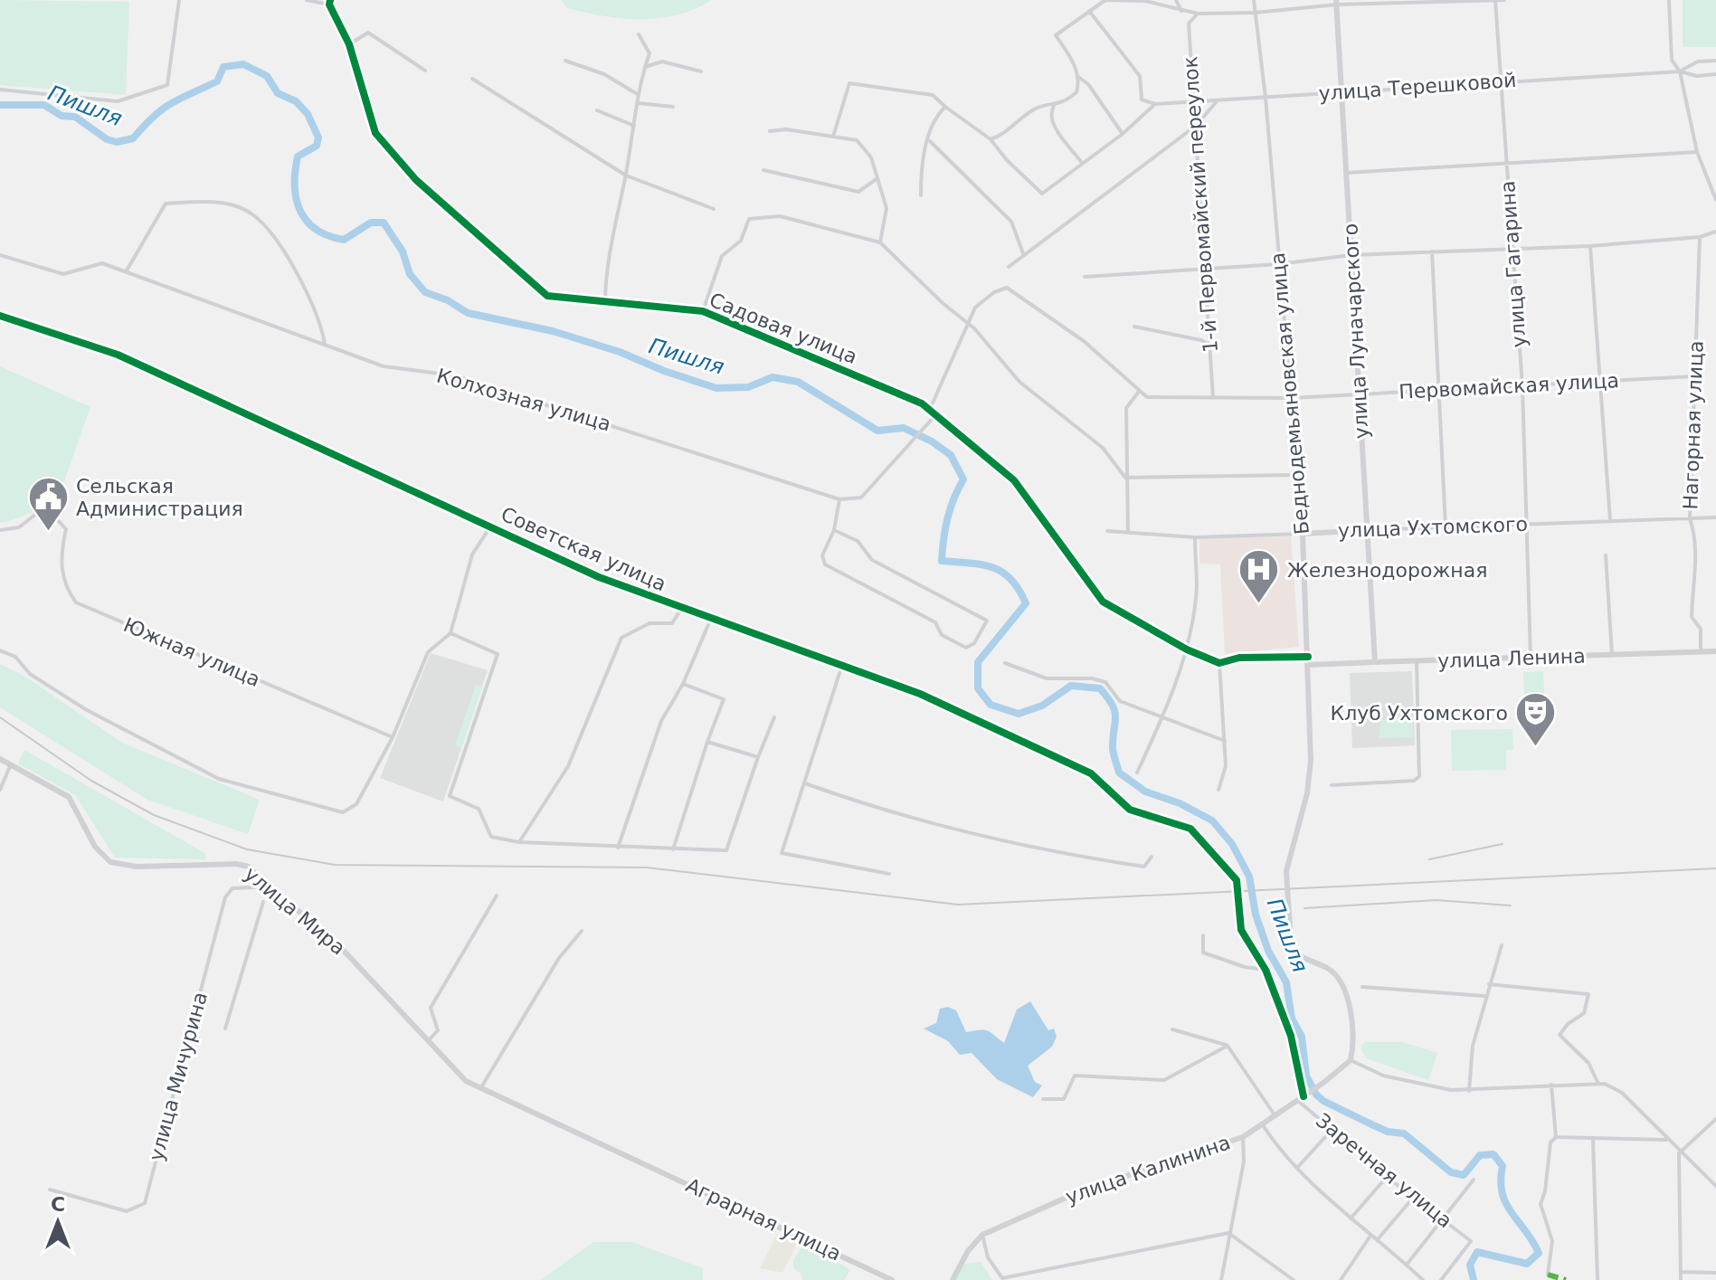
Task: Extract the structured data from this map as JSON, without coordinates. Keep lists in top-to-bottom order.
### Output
{
  "streets": {
    "main road": [
      "улица Луначарского",
      "Беднодемьяновская улица",
      "улица Ухтомского",
      "улица Ленина",
      "улица Калинина"
    ],
    "street": [
      "улица Терешковой",
      "1-й Первомайский переулок",
      "улица Гагарина",
      "Садовая улица",
      "Первомайская улица",
      "Колхозная улица",
      "Нагорная улица",
      "Советская улица",
      "Южная улица",
      "улица Мира",
      "улица Мичурина",
      "Заречная улица",
      "Аграрная улица"
    ]
  },
  "crossings": [
    ["улица Терешковой", "1-й Первомайский переулок"],
    ["улица Терешковой", "улица Гагарина"],
    ["улица Терешковой", "улица Луначарского"],
    ["улица Терешковой", "Беднодемьяновская улица"],
    ["1-й Первомайский переулок", "Первомайская улица"],
    ["улица Гагарина", "Первомайская улица"],
    ["улица Гагарина", "улица Ухтомского"],
    ["улица Гагарина", "улица Ленина"],
    ["улица Луначарского", "Первомайская улица"],
    ["улица Луначарского", "улица Ухтомского"],
    ["улица Луначарского", "улица Ленина"],
    ["Первомайская улица", "Беднодемьяновская улица"],
    ["Первомайская улица", "Нагорная улица"],
    ["Беднодемьяновская улица", "улица Ухтомского"],
    ["Беднодемьяновская улица", "улица Ленина"],
    ["Беднодемьяновская улица", "улица Калинина"],
    ["Нагорная улица", "улица Ухтомского"],
    ["Нагорная улица", "улица Ленина"],
    ["улица Мира", "улица Мичурина"],
    ["улица Мира", "Аграрная улица"],
    ["улица Калинина", "Заречная улица"]
  ],
  "water": ["Пишля"],
  "places": {
    "public building": ["Сельская Администрация"],
    "hospital": ["Железнодорожная"],
    "theatre": ["Клуб Ухтомского"]
  },
  "north": "top"
}
